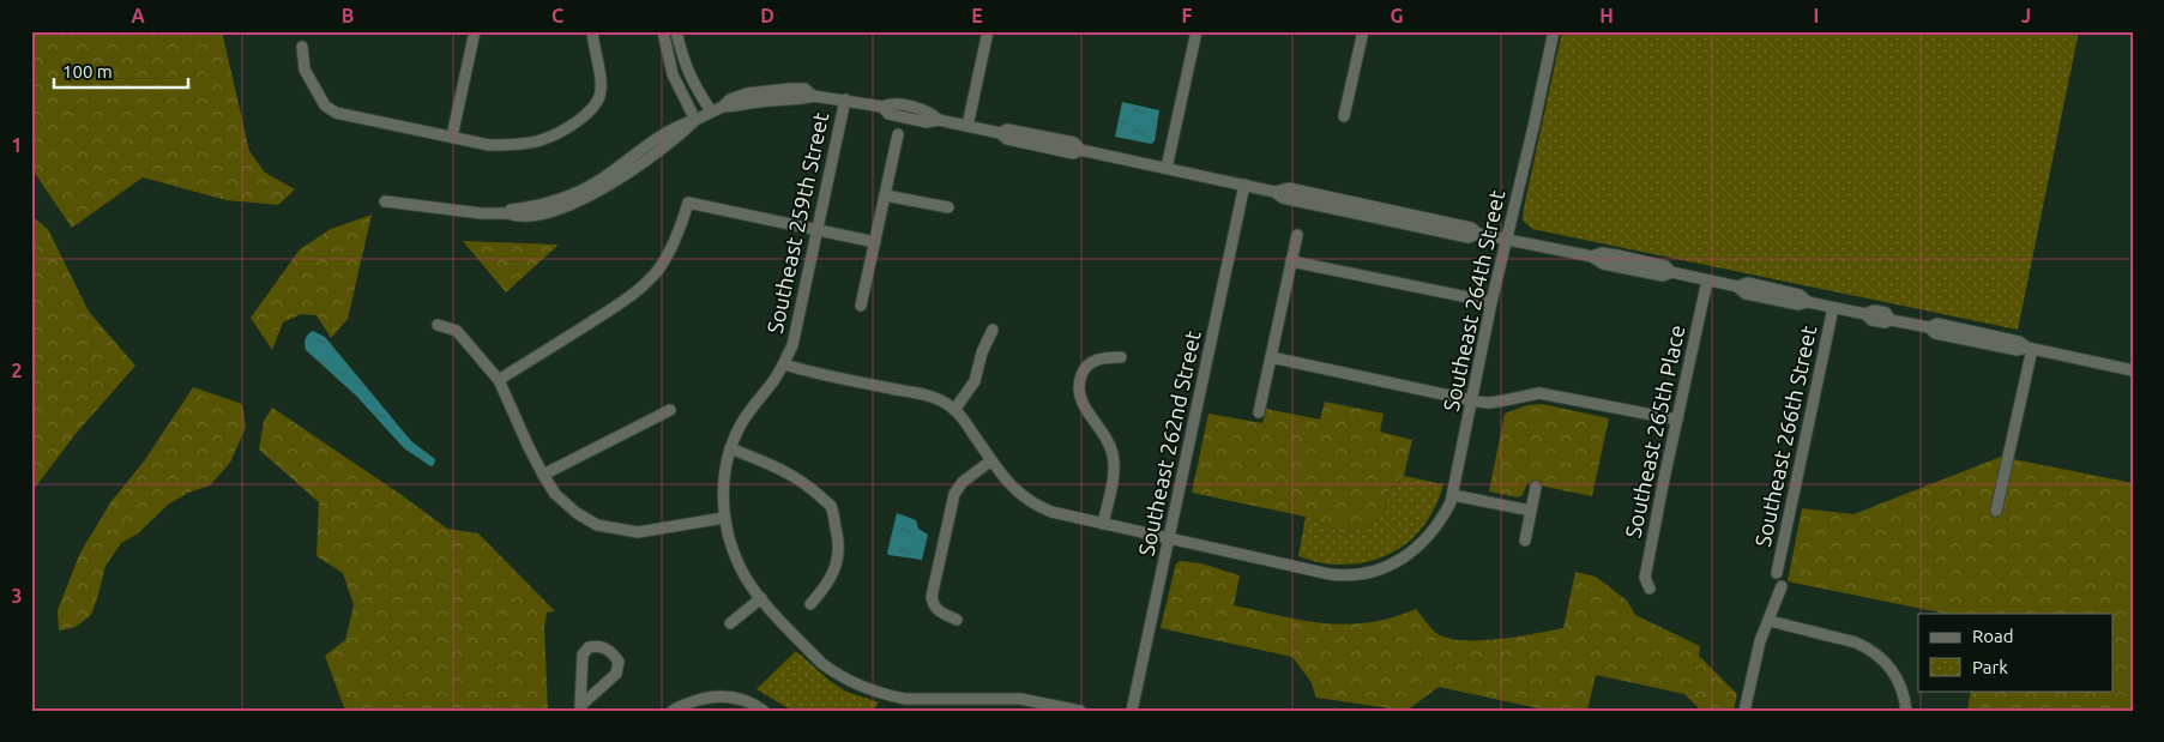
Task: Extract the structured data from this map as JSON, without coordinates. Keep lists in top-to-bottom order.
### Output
{
  "streets": {
    "street": [
      "Southeast 259th Street",
      "Southeast 264th Street",
      "Southeast 265th Place",
      "Southeast 266th Street",
      "Southeast 262nd Street"
    ]
  },
  "crossings": [
    ["Southeast 264th Street", "Southeast 262nd Street"]
  ],
  "legend": ["Road", "Park"],
  "scale_bar": "100 m",
  "grid": {
    "columns": [
      "A",
      "B",
      "C",
      "D",
      "E",
      "F",
      "G",
      "H",
      "I",
      "J"
    ],
    "rows": ["1", "2", "3"]
  }
}
